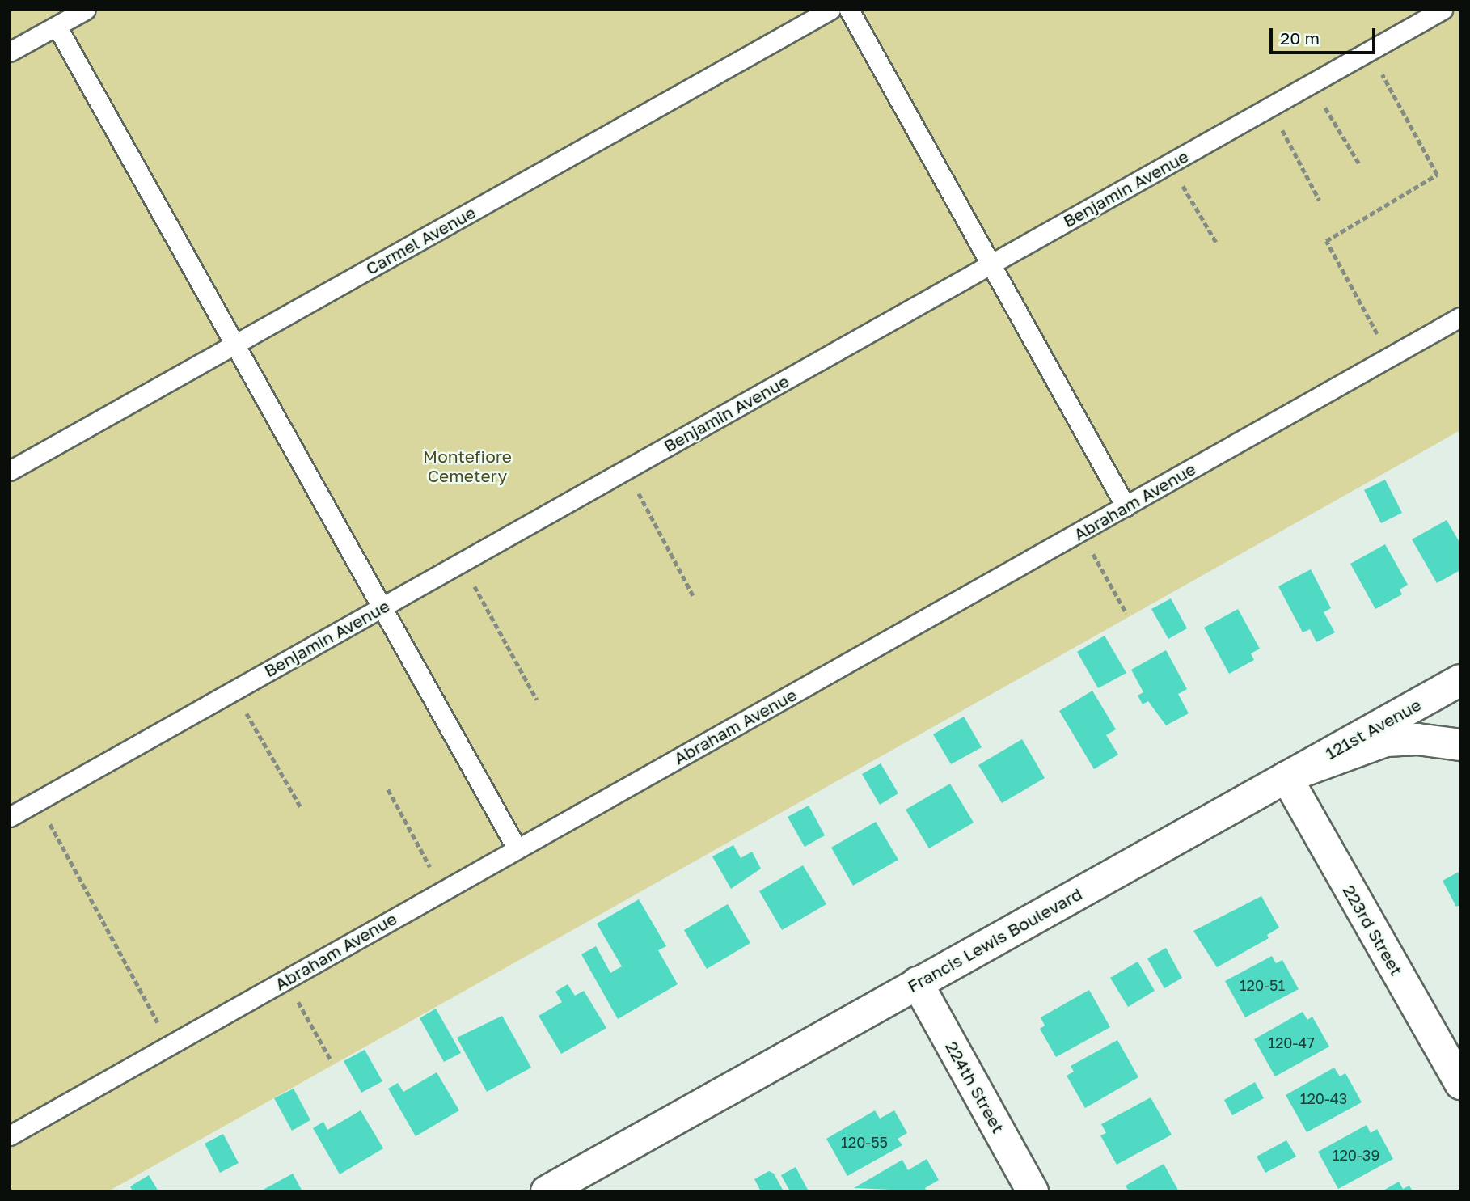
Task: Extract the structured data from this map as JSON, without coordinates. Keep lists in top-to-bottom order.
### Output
{
  "streets": {
    "main road": [
      "121st Avenue",
      "223rd Street",
      "Francis Lewis Boulevard",
      "224th Street"
    ],
    "lane": ["Benjamin Avenue", "Carmel Avenue", "Abraham Avenue"]
  },
  "crossings": [
    ["121st Avenue", "223rd Street"],
    ["121st Avenue", "Francis Lewis Boulevard"],
    ["223rd Street", "Francis Lewis Boulevard"],
    ["Francis Lewis Boulevard", "224th Street"]
  ],
  "parks": ["Montefiore Cemetery"],
  "house_numbers": [
    "120-51",
    "120-47",
    "120-43",
    "120-55",
    "120-39"
  ],
  "scale_bar": "20 m"
}
